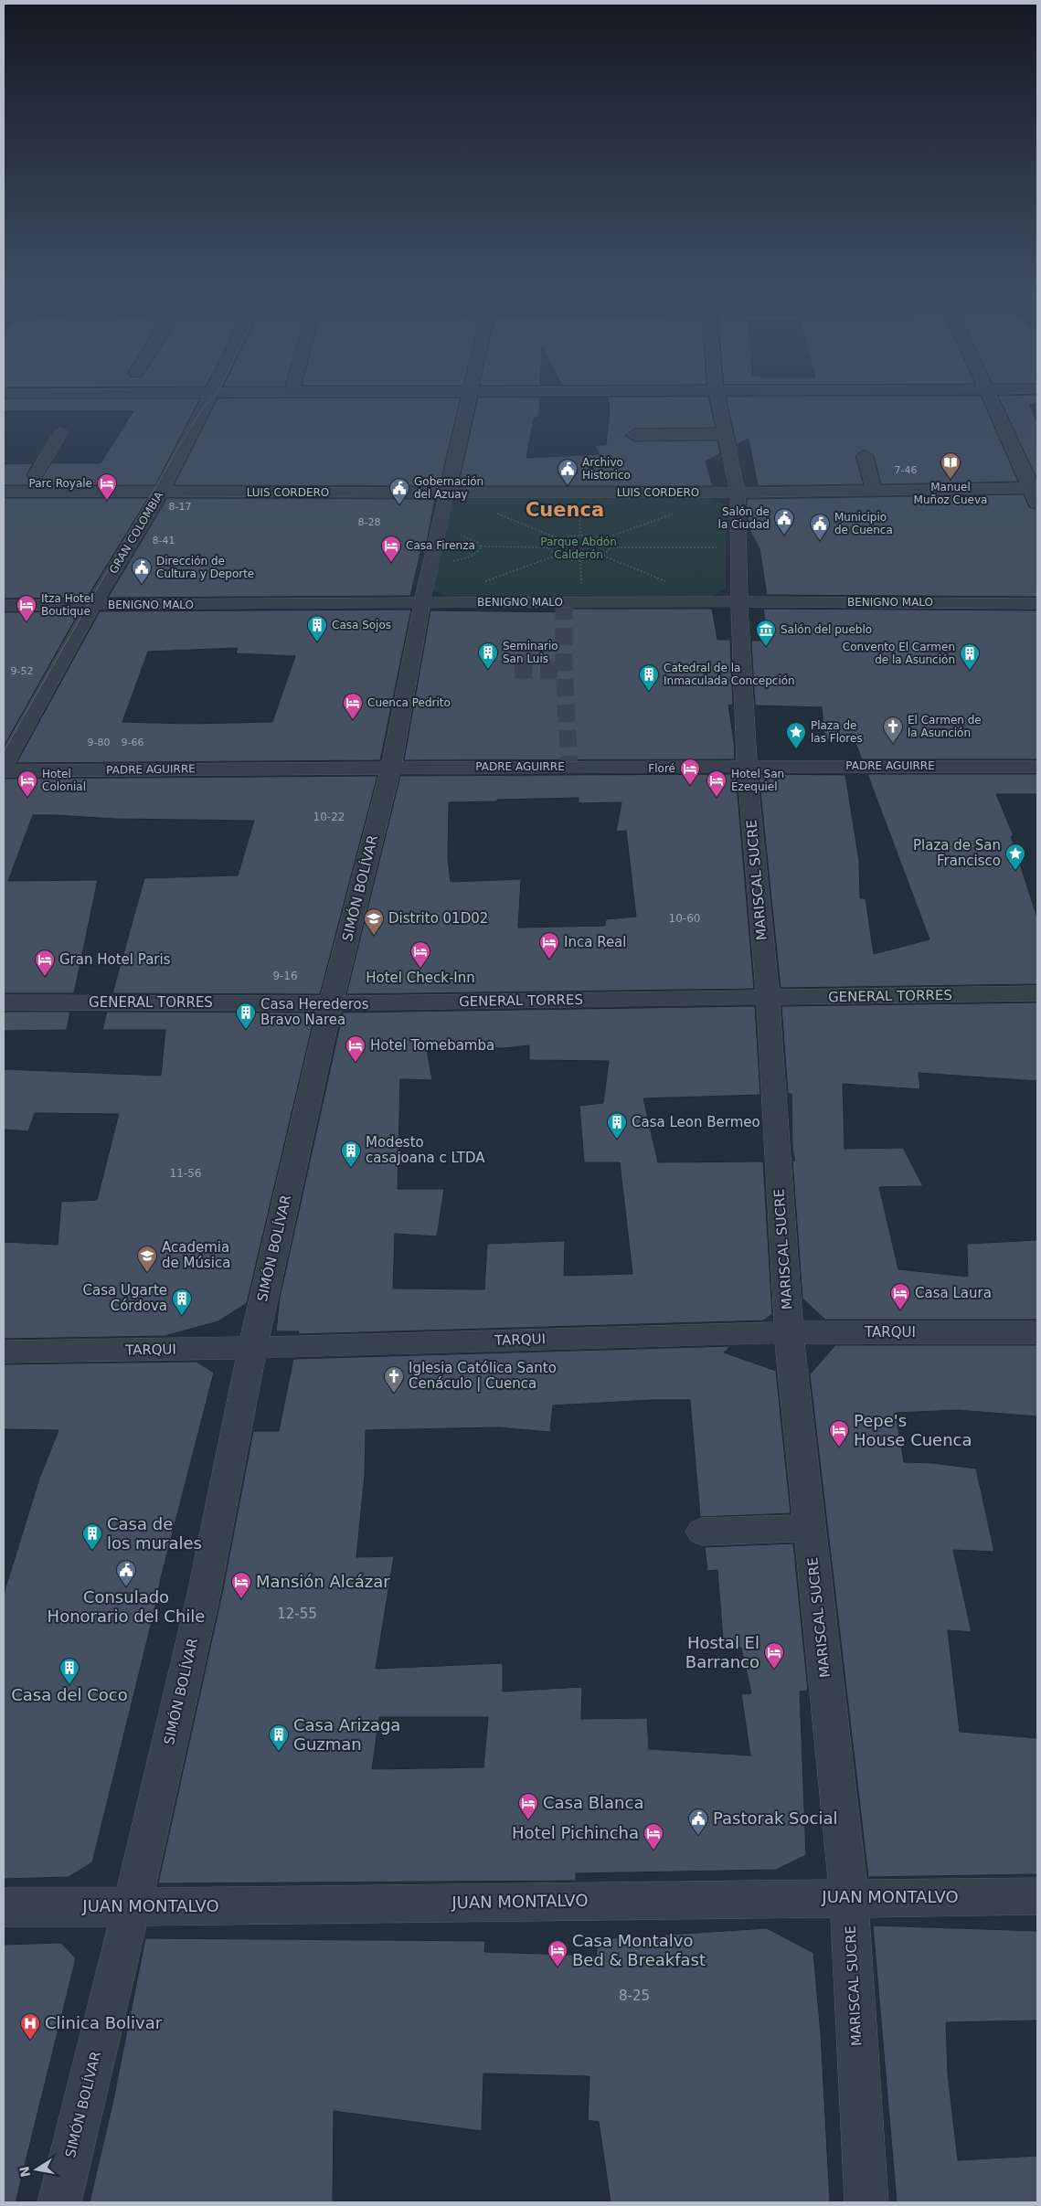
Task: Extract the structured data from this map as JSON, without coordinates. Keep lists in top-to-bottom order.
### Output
{
  "streets": {
    "street": [
      "LUIS CORDERO",
      "GRAN COLOMBIA",
      "BENIGNO MALO",
      "PADRE AGUIRRE",
      "MARISCAL SUCRE",
      "SIMÓN BOLÍVAR",
      "GENERAL TORRES",
      "TARQUI",
      "JUAN MONTALVO"
    ]
  },
  "crossings": [
    ["LUIS CORDERO", "GRAN COLOMBIA"],
    ["LUIS CORDERO", "MARISCAL SUCRE"],
    ["LUIS CORDERO", "SIMÓN BOLÍVAR"],
    ["GRAN COLOMBIA", "BENIGNO MALO"],
    ["BENIGNO MALO", "MARISCAL SUCRE"],
    ["BENIGNO MALO", "SIMÓN BOLÍVAR"],
    ["PADRE AGUIRRE", "MARISCAL SUCRE"],
    ["PADRE AGUIRRE", "SIMÓN BOLÍVAR"],
    ["MARISCAL SUCRE", "GENERAL TORRES"],
    ["MARISCAL SUCRE", "TARQUI"],
    ["MARISCAL SUCRE", "JUAN MONTALVO"],
    ["SIMÓN BOLÍVAR", "GENERAL TORRES"],
    ["SIMÓN BOLÍVAR", "TARQUI"],
    ["SIMÓN BOLÍVAR", "JUAN MONTALVO"]
  ],
  "districts": ["Cuenca"],
  "parks": ["Parque Abdón Calderón"],
  "places": {
    "library": ["Manuel Muñoz Cueva"],
    "public building": [
      "Archivo Historico",
      "Gobernación del Azuay",
      "Salón de la Ciudad",
      "Municipio de Cuenca",
      "Dirección de Cultura y Deporte",
      "Consulado Honorario del Chile",
      "Pastorak Social"
    ],
    "hotel": [
      "Parc Royale",
      "Casa Firenza",
      "Itza Hotel Boutique",
      "Cuenca Pedrito",
      "Floré",
      "Hotel Colonial",
      "Hotel San Ezequiel",
      "Inca Real",
      "Hotel Check-Inn",
      "Gran Hotel Paris",
      "Hotel Tomebamba",
      "Casa Laura",
      "Pepe's House Cuenca",
      "Mansión Alcázar",
      "Hostal El Barranco",
      "Casa Blanca",
      "Hotel Pichincha",
      "Casa Montalvo Bed & Breakfast"
    ],
    "building": [
      "Casa Sojos",
      "Seminario San Luis",
      "Convento El Carmen de la Asunción",
      "Catedral de la Inmaculada Concepción",
      "Casa Herederos Bravo Narea",
      "Casa Leon Bermeo",
      "Modesto casajoana c LTDA",
      "Casa Ugarte Córdova",
      "Casa de los murales",
      "Casa del Coco",
      "Casa Arizaga Guzman"
    ],
    "museum": ["Salón del pueblo"],
    "church": ["El Carmen de la Asunción", "Iglesia Católica Santo Cenáculo | Cuenca"],
    "place": ["Plaza de las Flores", "Plaza de San Francisco"],
    "school or university": ["Distrito 01D02", "Academia de Música"],
    "hospital": ["Clinica Bolivar"]
  },
  "house_numbers": [
    "7-46",
    "8-17",
    "8-28",
    "8-41",
    "9-52",
    "9-80",
    "9-66",
    "10-22",
    "10-60",
    "9-16",
    "11-56",
    "12-55",
    "8-25"
  ],
  "north": "left"
}
